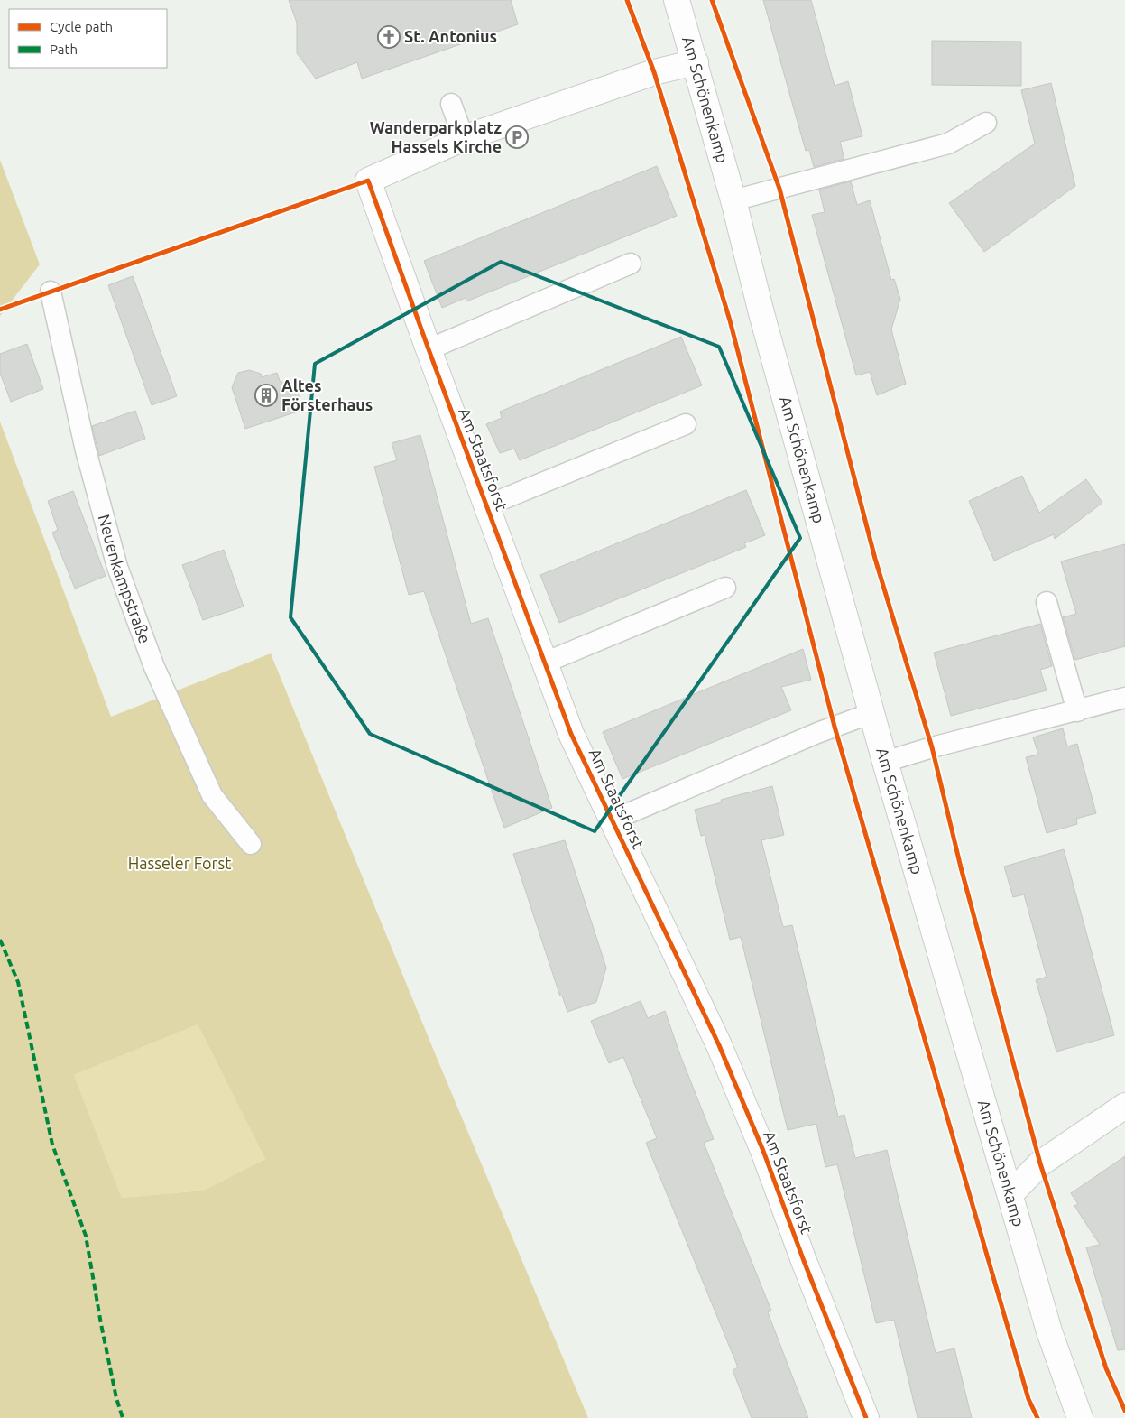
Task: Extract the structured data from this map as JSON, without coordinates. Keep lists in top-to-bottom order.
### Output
{
  "streets": {
    "street": ["Am Schönenkamp", "Am Staatsforst"],
    "lane": ["Neuenkampstraße"]
  },
  "crossings": [
    ["Am Schönenkamp", "Am Staatsforst"]
  ],
  "parks": ["Hasseler Forst"],
  "places": {
    "church": ["St. Antonius"],
    "parking": ["Wanderparkplatz Hassels Kirche"],
    "building": ["Altes Försterhaus"]
  },
  "legend": ["Cycle path", "Path"]
}
